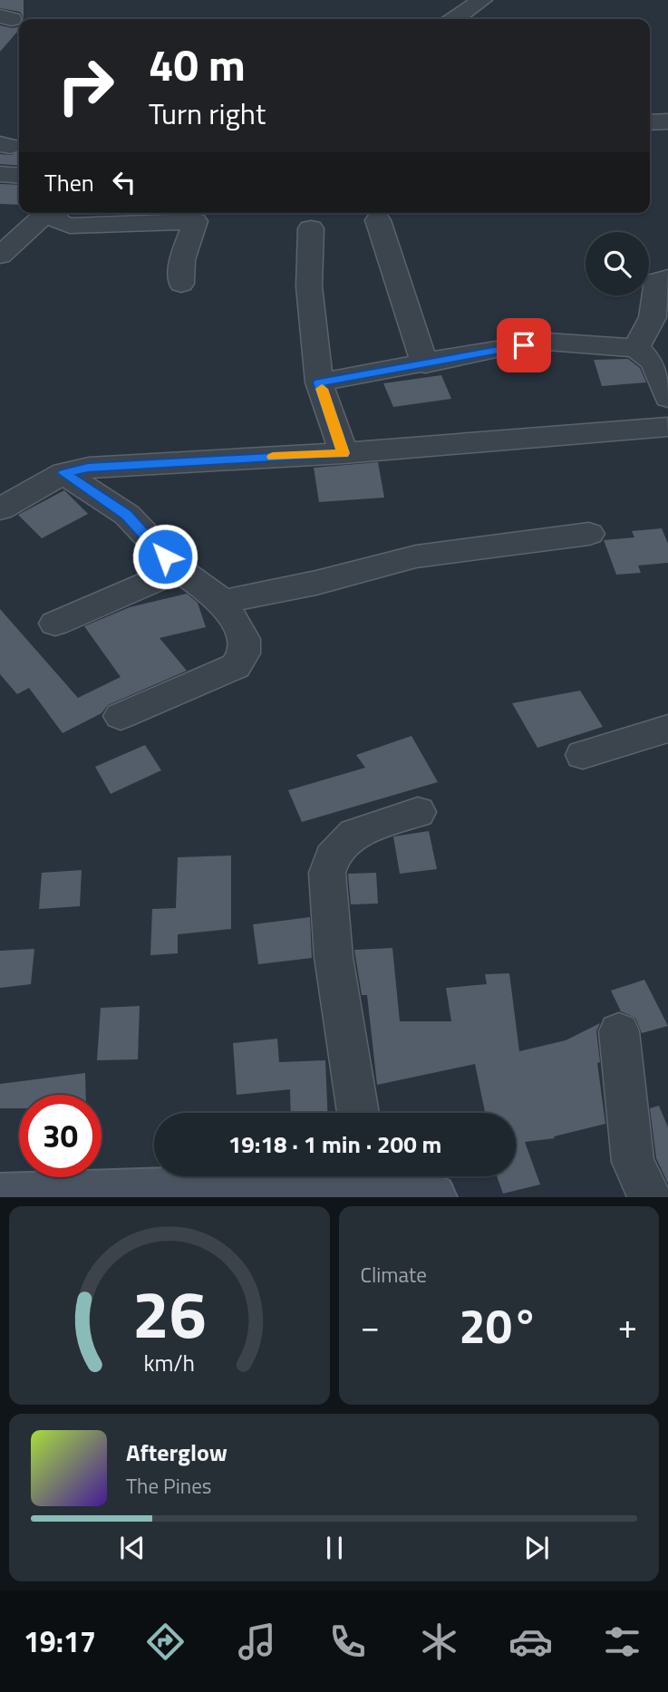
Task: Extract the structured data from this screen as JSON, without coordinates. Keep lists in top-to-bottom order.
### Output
{
  "page": {
    "turn": ["40 m", "Turn right"],
    "then": "Then",
    "limit": "30",
    "trip": "19:18 · 1 min · 200 m",
    "tile": "Climate",
    "heat": ["−", "20°", "+"],
    "song": ["Afterglow", "The Pines"],
    "tabs": "19:17",
    "gauge": ["26", "km/h"]
  }
}
